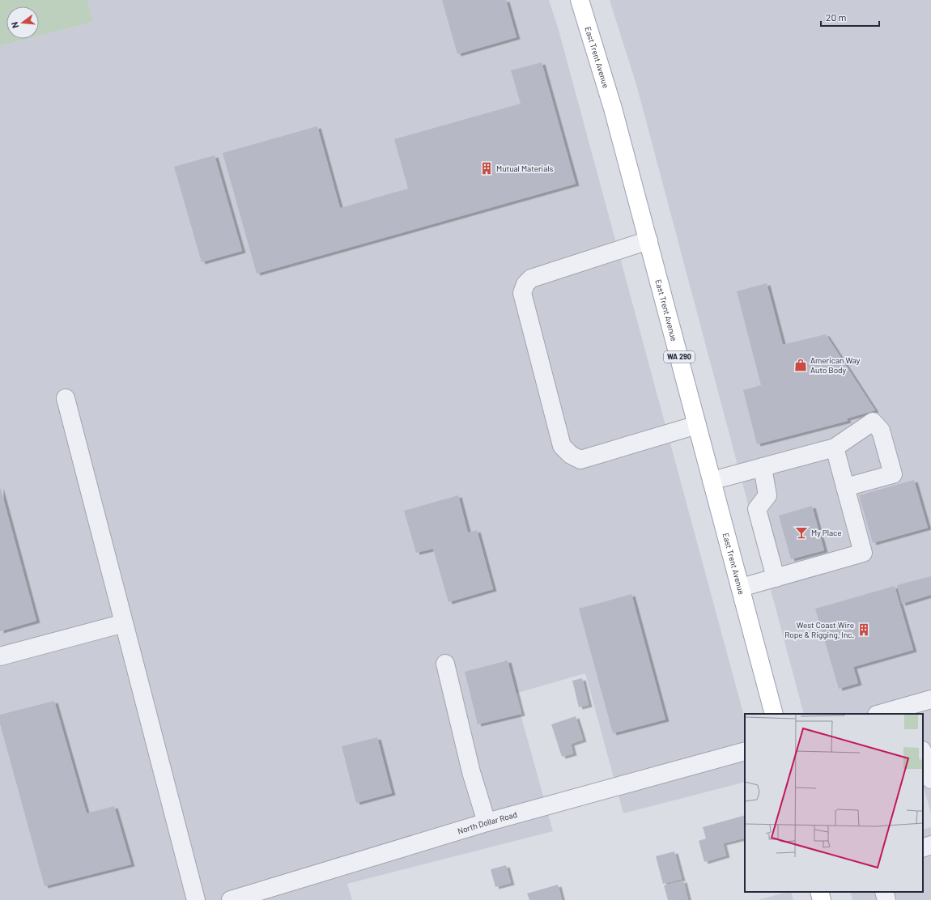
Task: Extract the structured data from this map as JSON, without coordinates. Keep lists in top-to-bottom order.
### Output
{
  "streets": {
    "main road": ["East Trent Avenue", "WA 290"],
    "street": ["North Dollar Road"]
  },
  "places": {
    "building": ["Mutual Materials", "West Coast Wire Rope & Rigging, Inc."],
    "shop": ["American Way Auto Body"],
    "bar": ["My Place"]
  },
  "scale_bar": "20 m",
  "north": "left"
}
